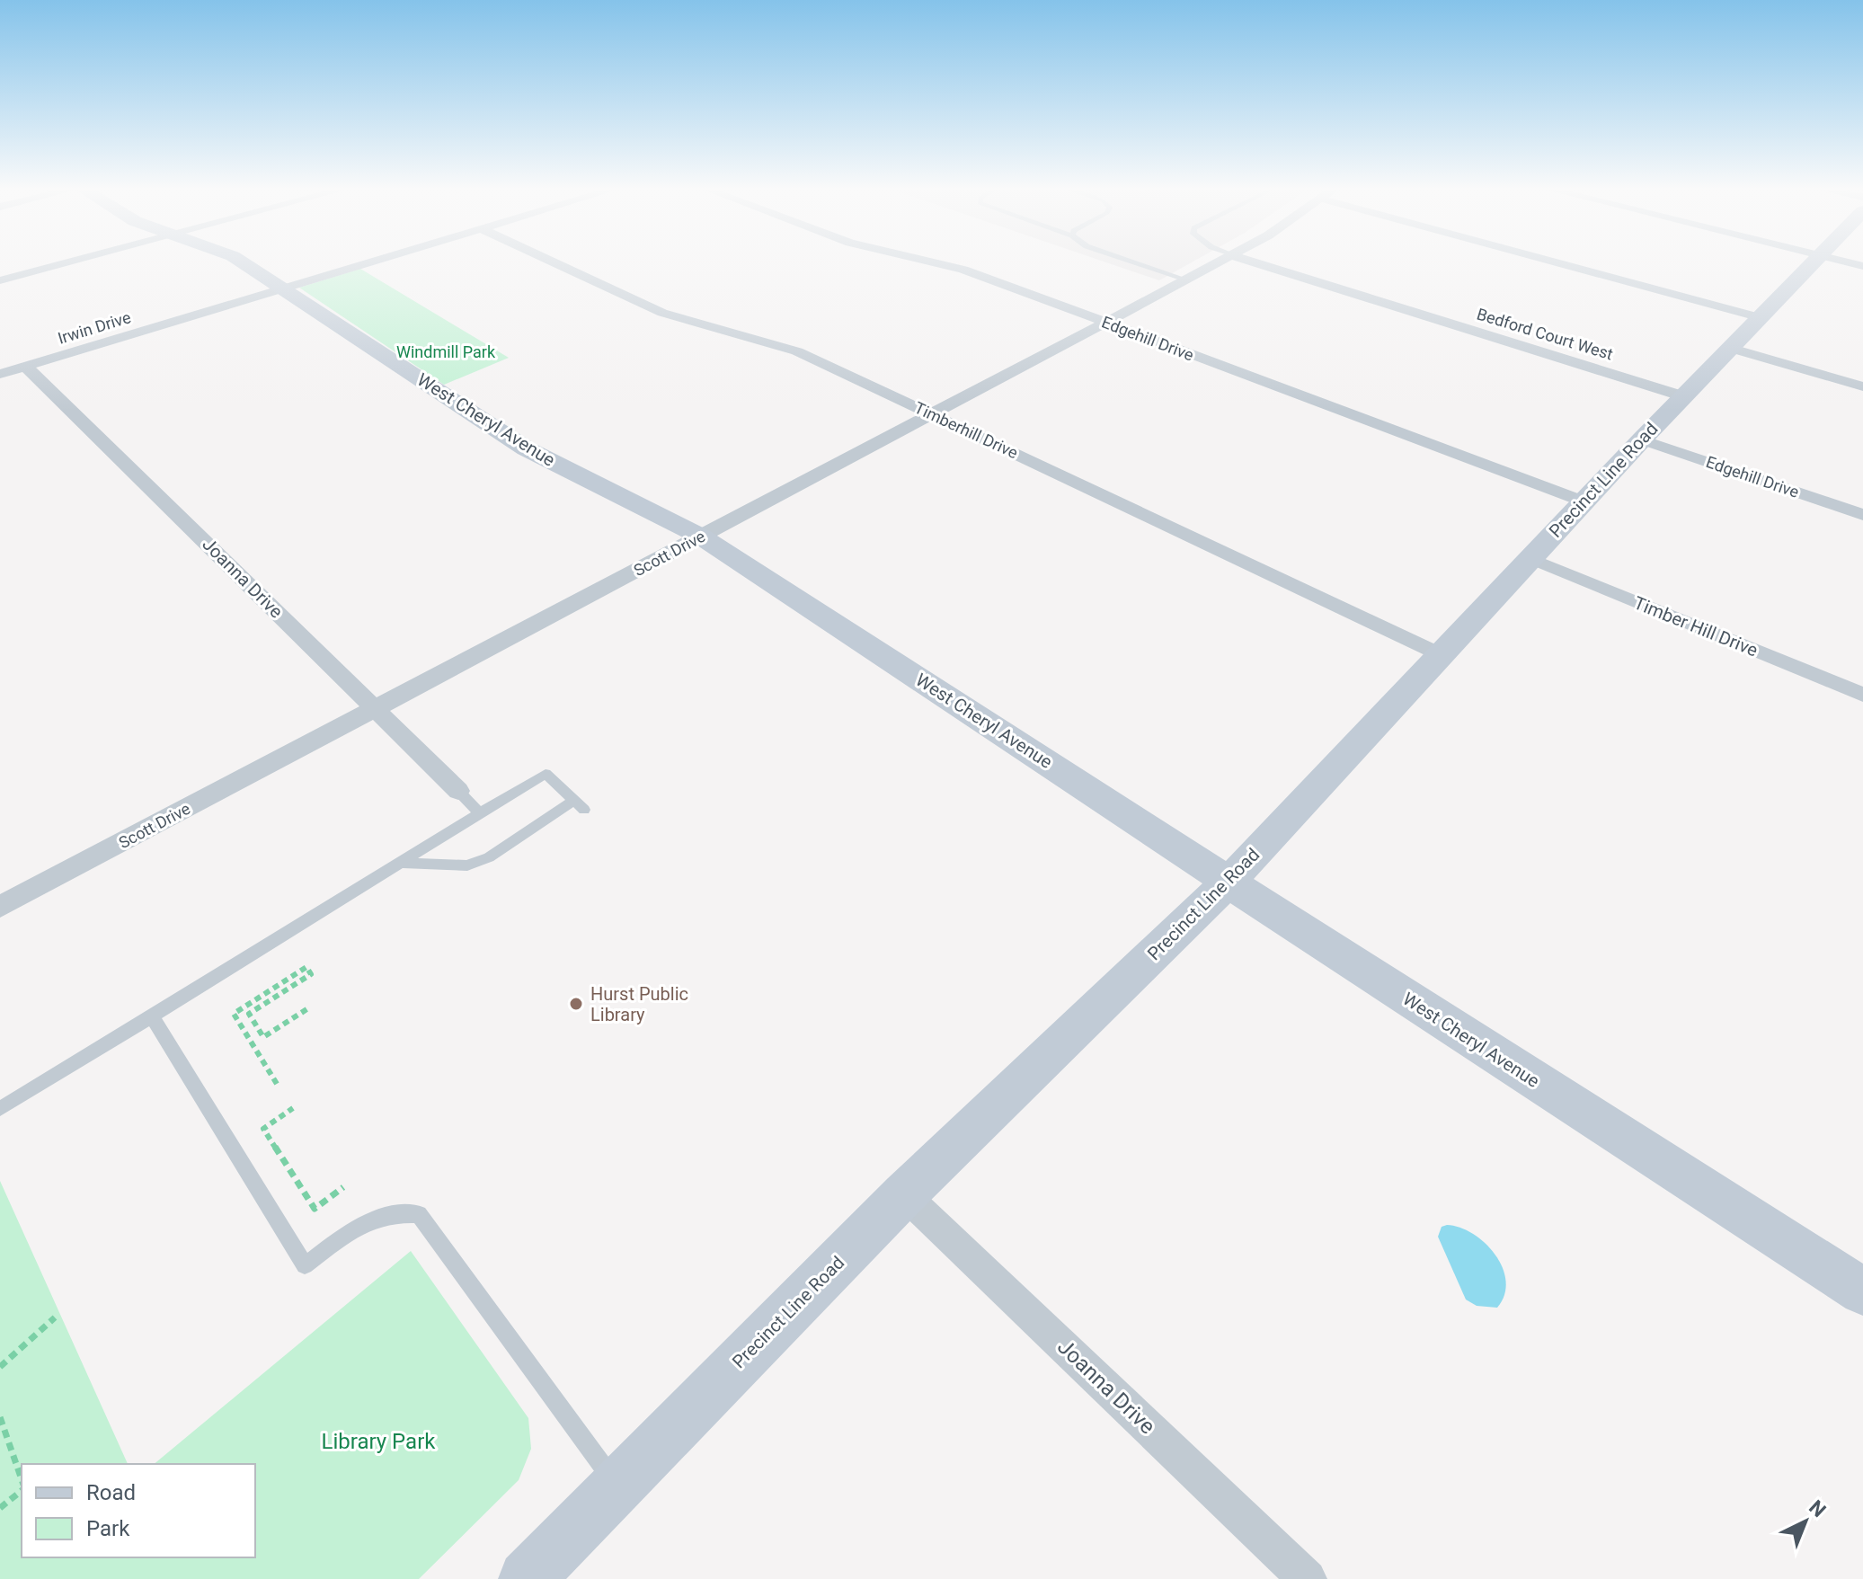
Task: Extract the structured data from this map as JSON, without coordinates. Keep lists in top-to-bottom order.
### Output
{
  "streets": {
    "street": [
      "Irwin Drive",
      "Bedford Court West",
      "Edgehill Drive",
      "West Cheryl Avenue",
      "Timberhill Drive",
      "Precinct Line Road",
      "Scott Drive",
      "Joanna Drive",
      "Timber Hill Drive"
    ]
  },
  "crossings": [
    ["Irwin Drive", "West Cheryl Avenue"],
    ["Irwin Drive", "Joanna Drive"],
    ["Bedford Court West", "Precinct Line Road"],
    ["Edgehill Drive", "Precinct Line Road"],
    ["Edgehill Drive", "Scott Drive"],
    ["West Cheryl Avenue", "Precinct Line Road"],
    ["West Cheryl Avenue", "Scott Drive"],
    ["Timberhill Drive", "Precinct Line Road"],
    ["Timberhill Drive", "Scott Drive"],
    ["Precinct Line Road", "Joanna Drive"],
    ["Precinct Line Road", "Timber Hill Drive"],
    ["Scott Drive", "Joanna Drive"]
  ],
  "parks": ["Windmill Park", "Library Park"],
  "places": ["Hurst Public Library"],
  "legend": ["Road", "Park"],
  "north": "top right"
}
